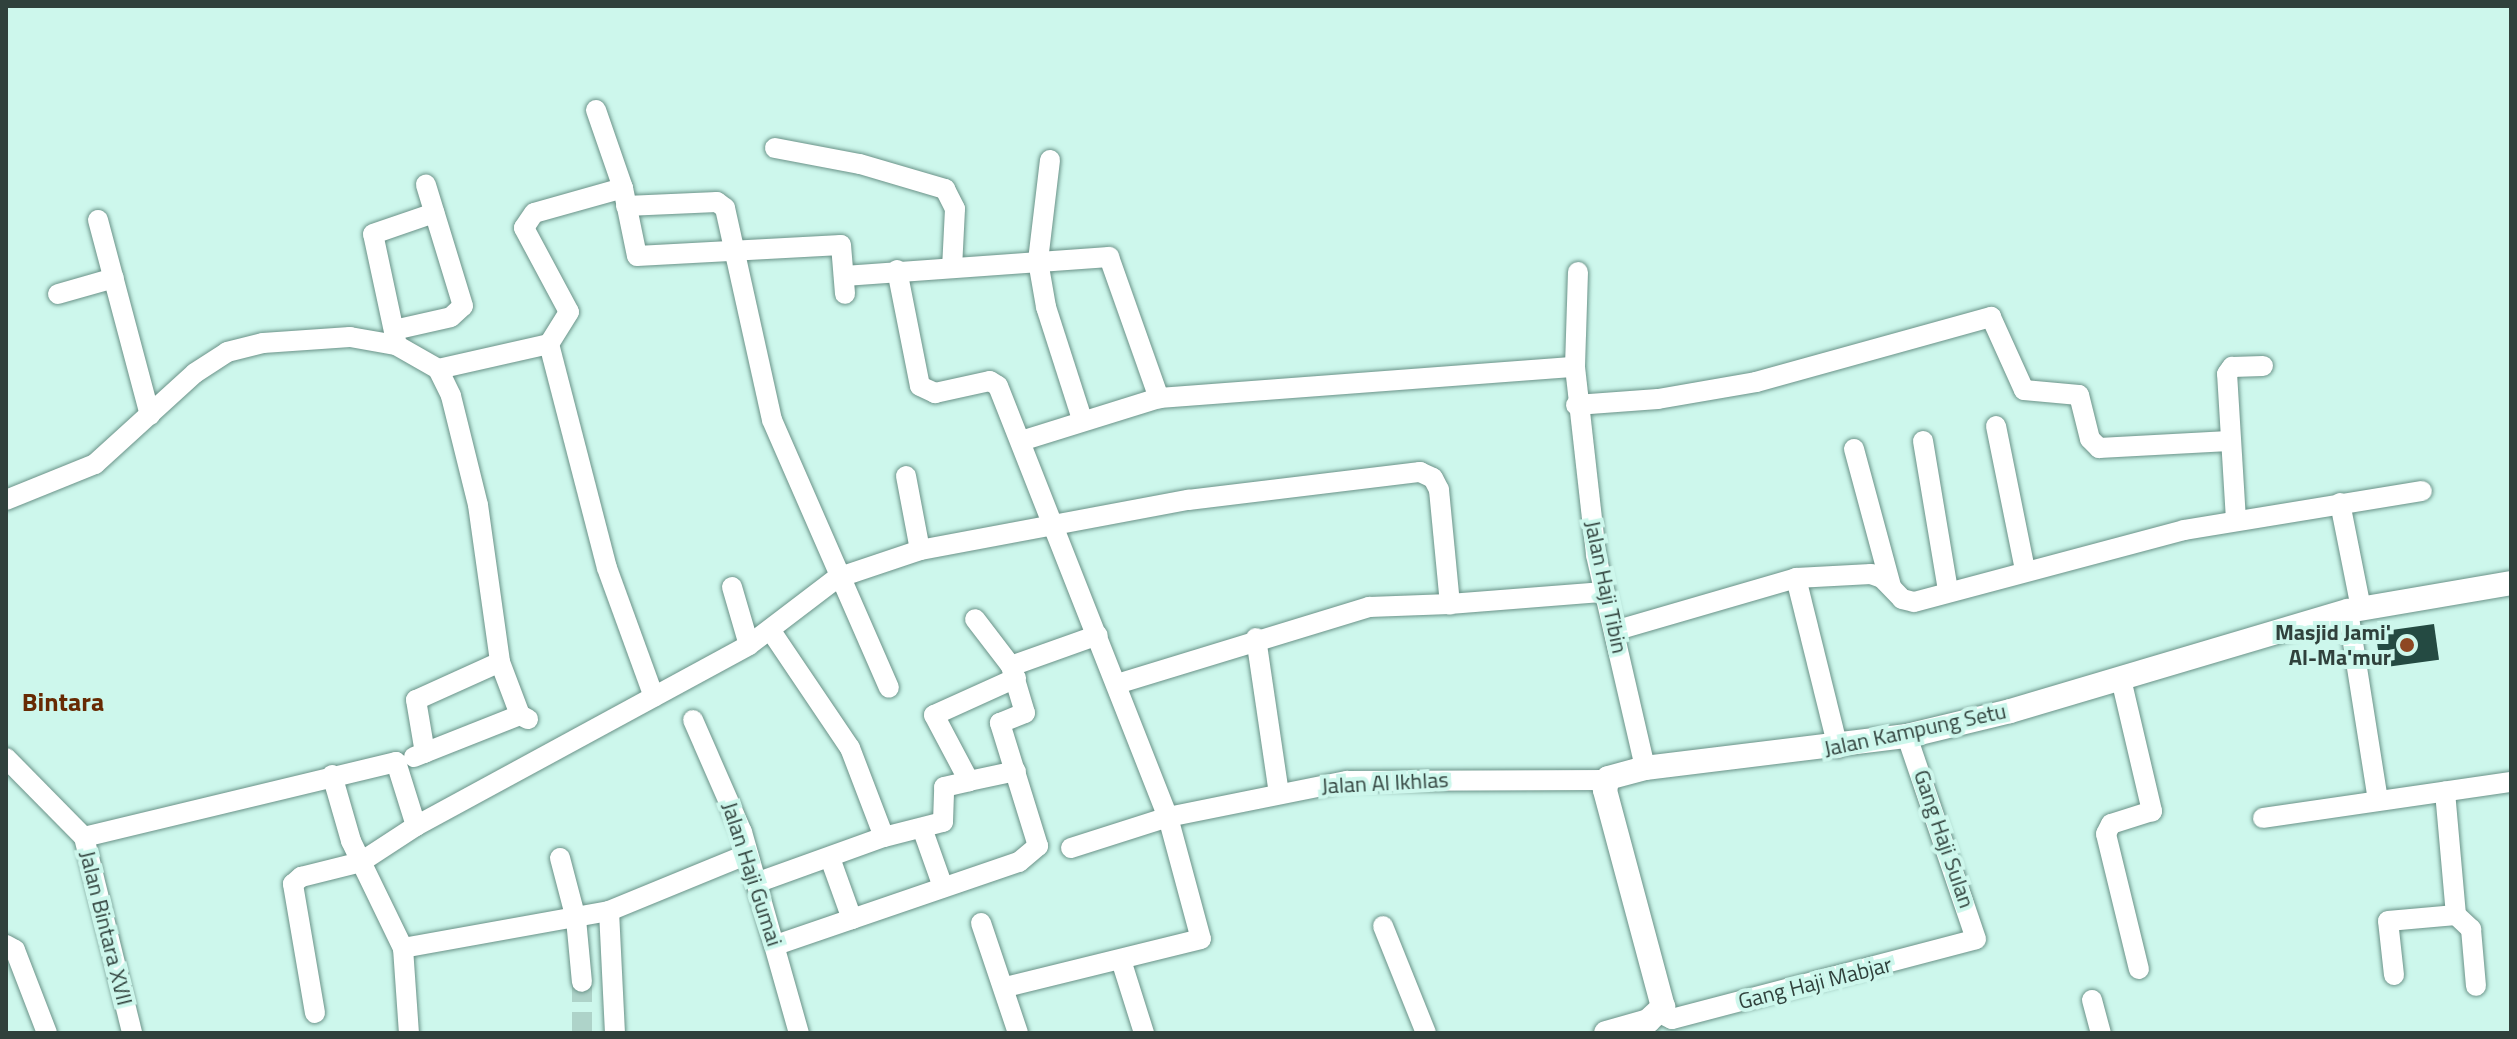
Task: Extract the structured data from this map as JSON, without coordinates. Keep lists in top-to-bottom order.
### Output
{
  "streets": {
    "street": [
      "Jalan Haji Tibin",
      "Jalan Kampung Setu",
      "Jalan Al Ikhlas",
      "Gang Haji Sulan",
      "Jalan Haji Gumai",
      "Jalan Bintara XVII",
      "Gang Haji Mabjar"
    ]
  },
  "crossings": [
    ["Jalan Haji Tibin", "Jalan Kampung Setu"],
    ["Jalan Kampung Setu", "Jalan Al Ikhlas"],
    ["Jalan Kampung Setu", "Gang Haji Sulan"],
    ["Gang Haji Sulan", "Gang Haji Mabjar"]
  ],
  "districts": ["Bintara"],
  "places": ["Masjid Jami' Al-Ma'mur"]
}
